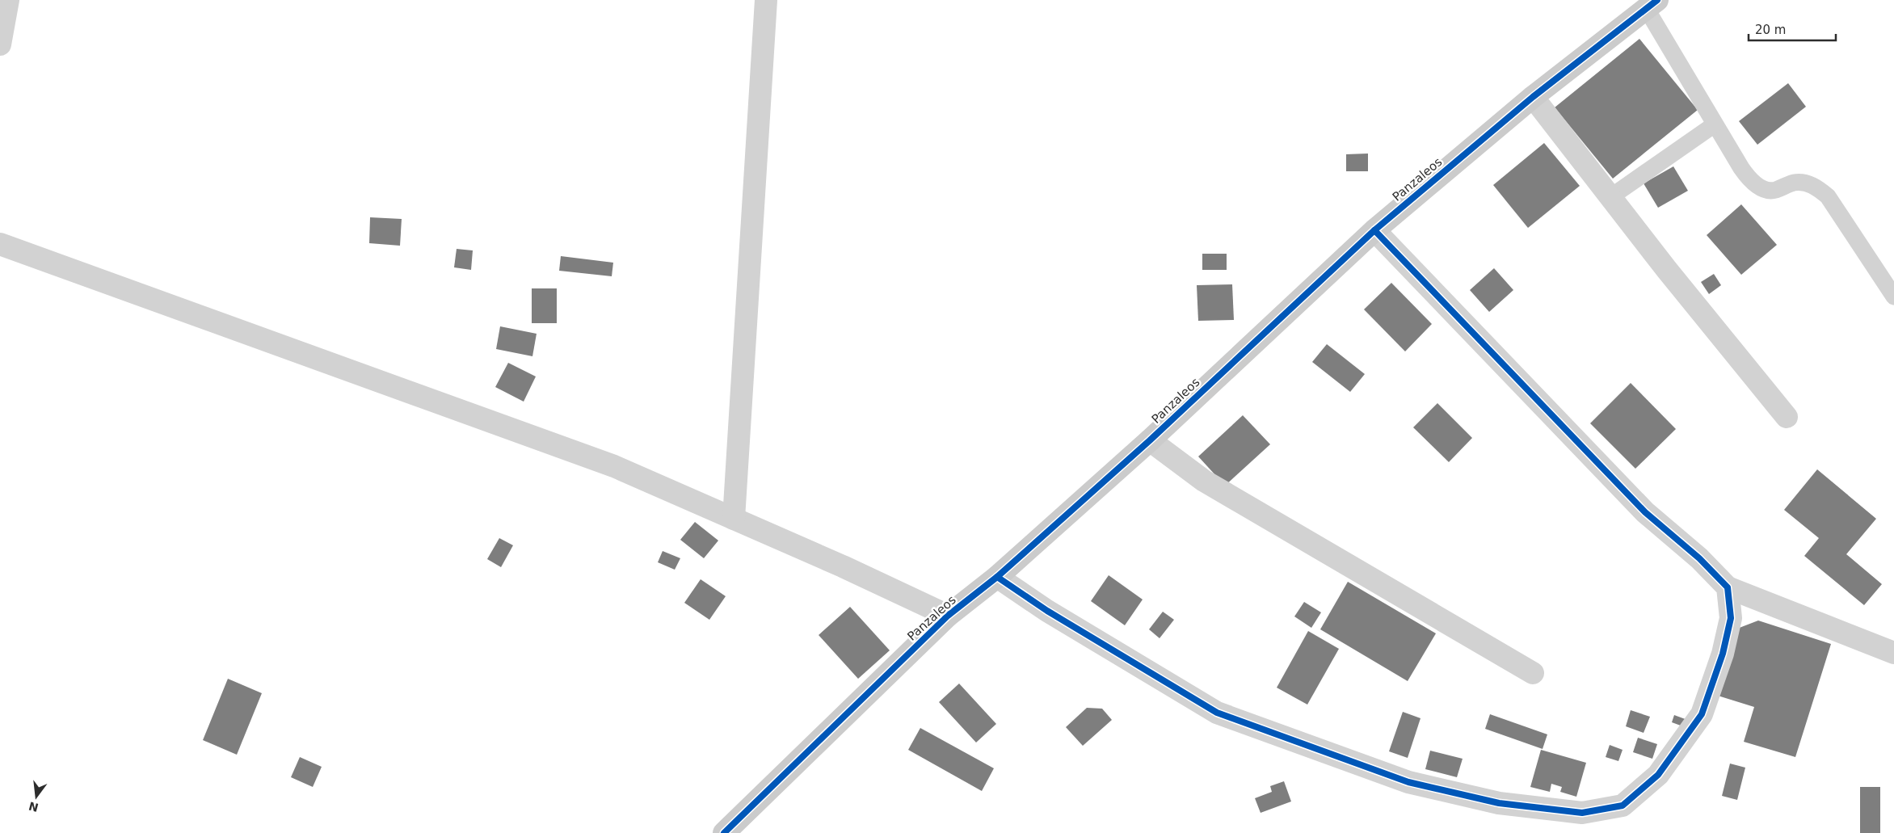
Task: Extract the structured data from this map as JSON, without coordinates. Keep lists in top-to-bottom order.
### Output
{
  "streets": {
    "street": ["Panzaleos"]
  },
  "scale_bar": "20 m",
  "north": "bottom"
}
